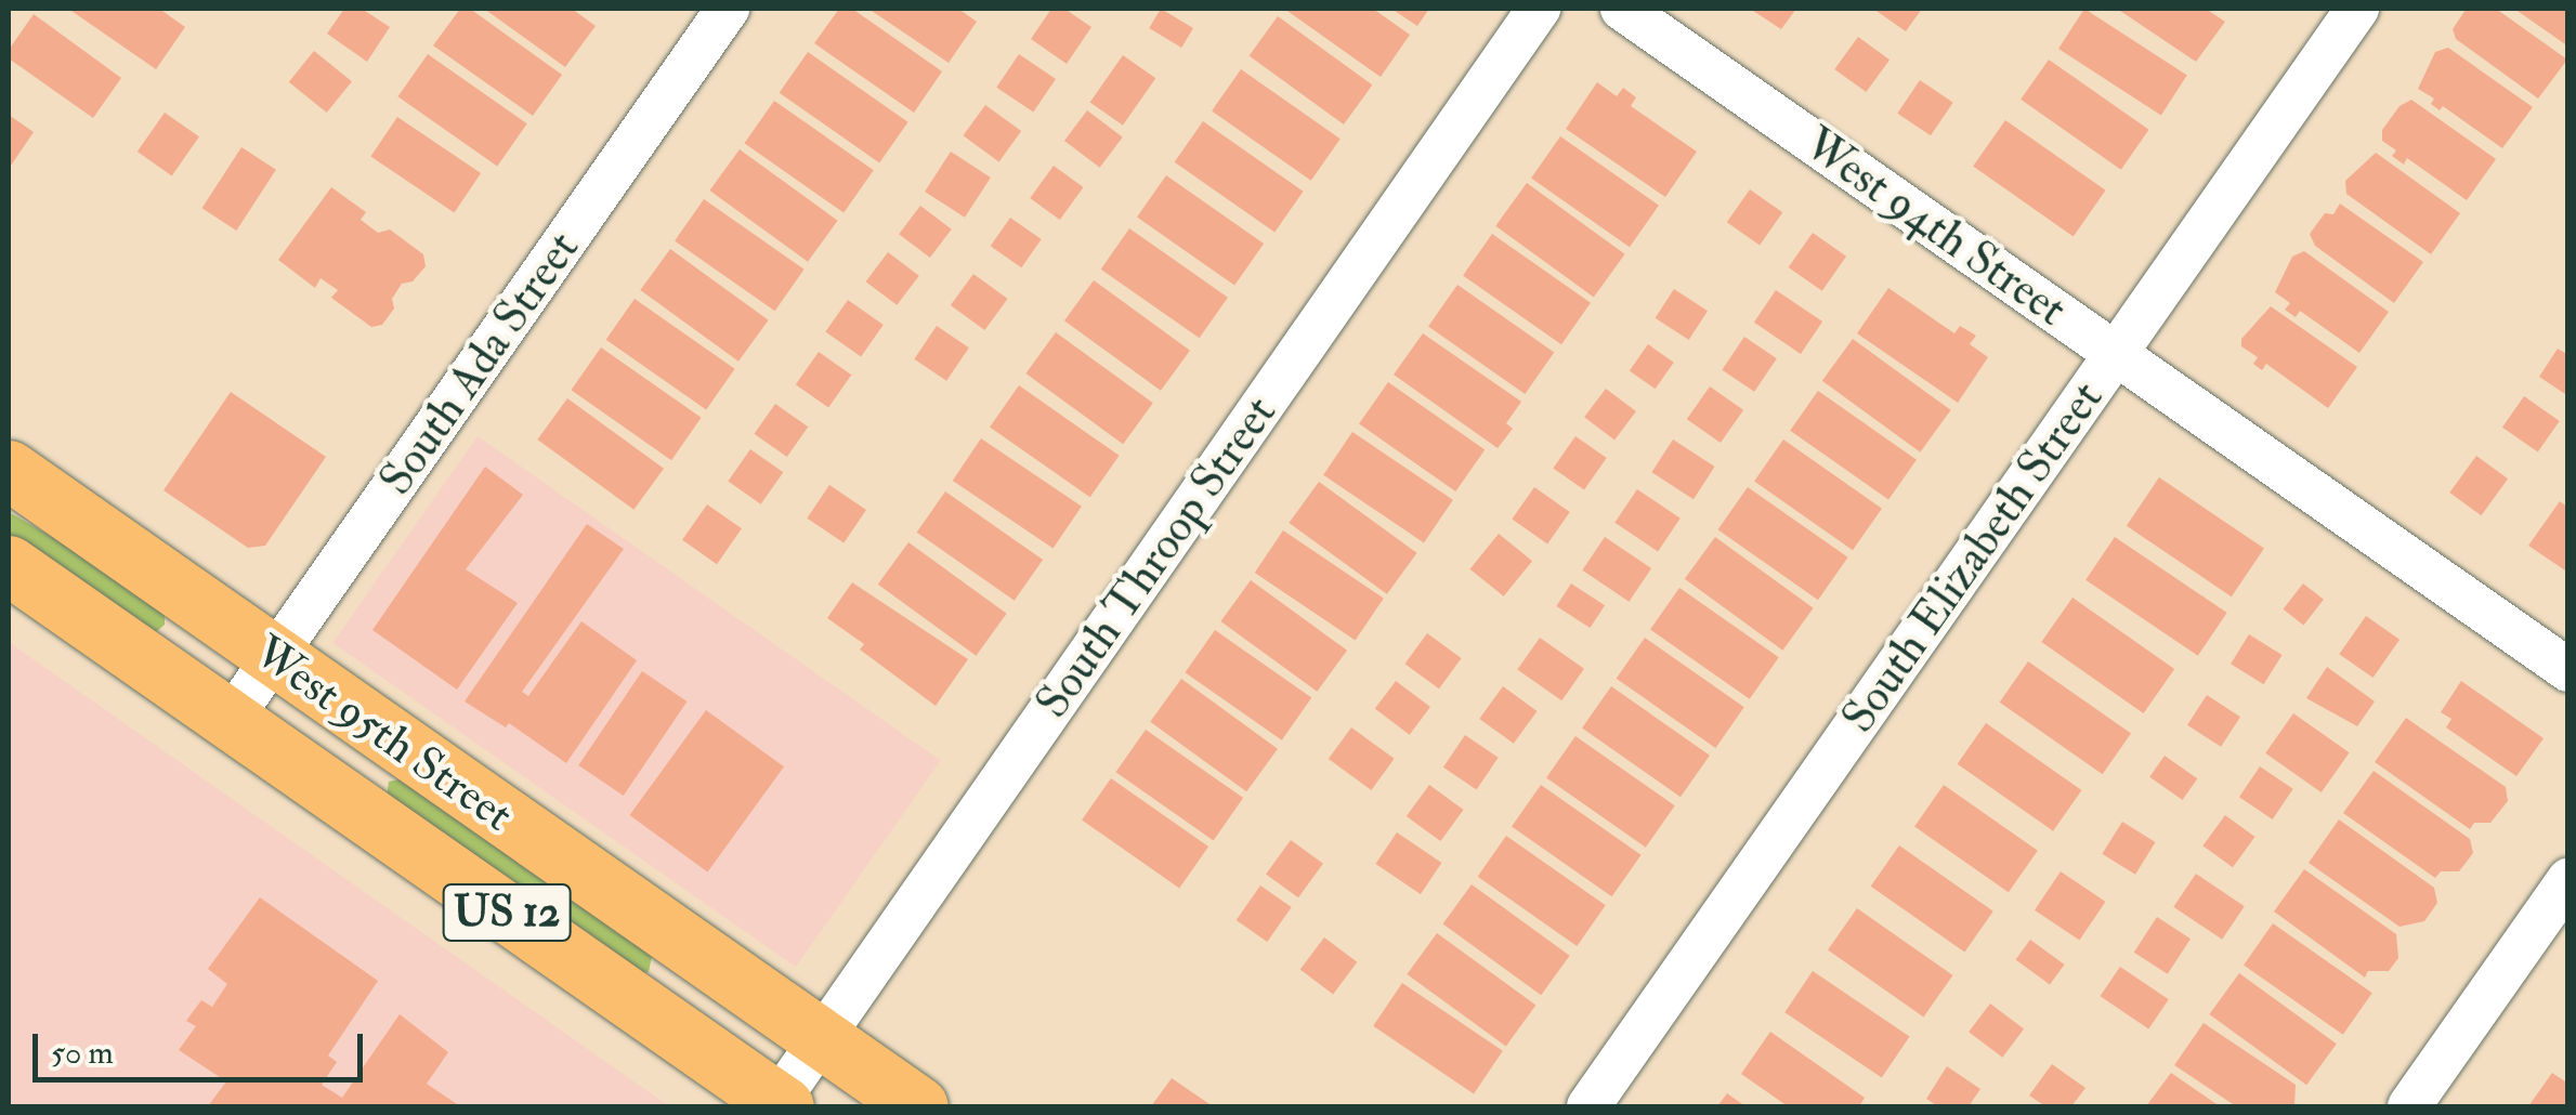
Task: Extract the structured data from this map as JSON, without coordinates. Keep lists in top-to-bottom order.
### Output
{
  "streets": {
    "main road": ["West 95th Street", "US 12"],
    "street": [
      "West 94th Street",
      "South Ada Street",
      "South Throop Street",
      "South Elizabeth Street"
    ]
  },
  "crossings": [
    ["West 94th Street", "South Elizabeth Street"],
    ["South Ada Street", "West 95th Street"],
    ["South Throop Street", "West 95th Street"]
  ],
  "scale_bar": "50 m"
}
